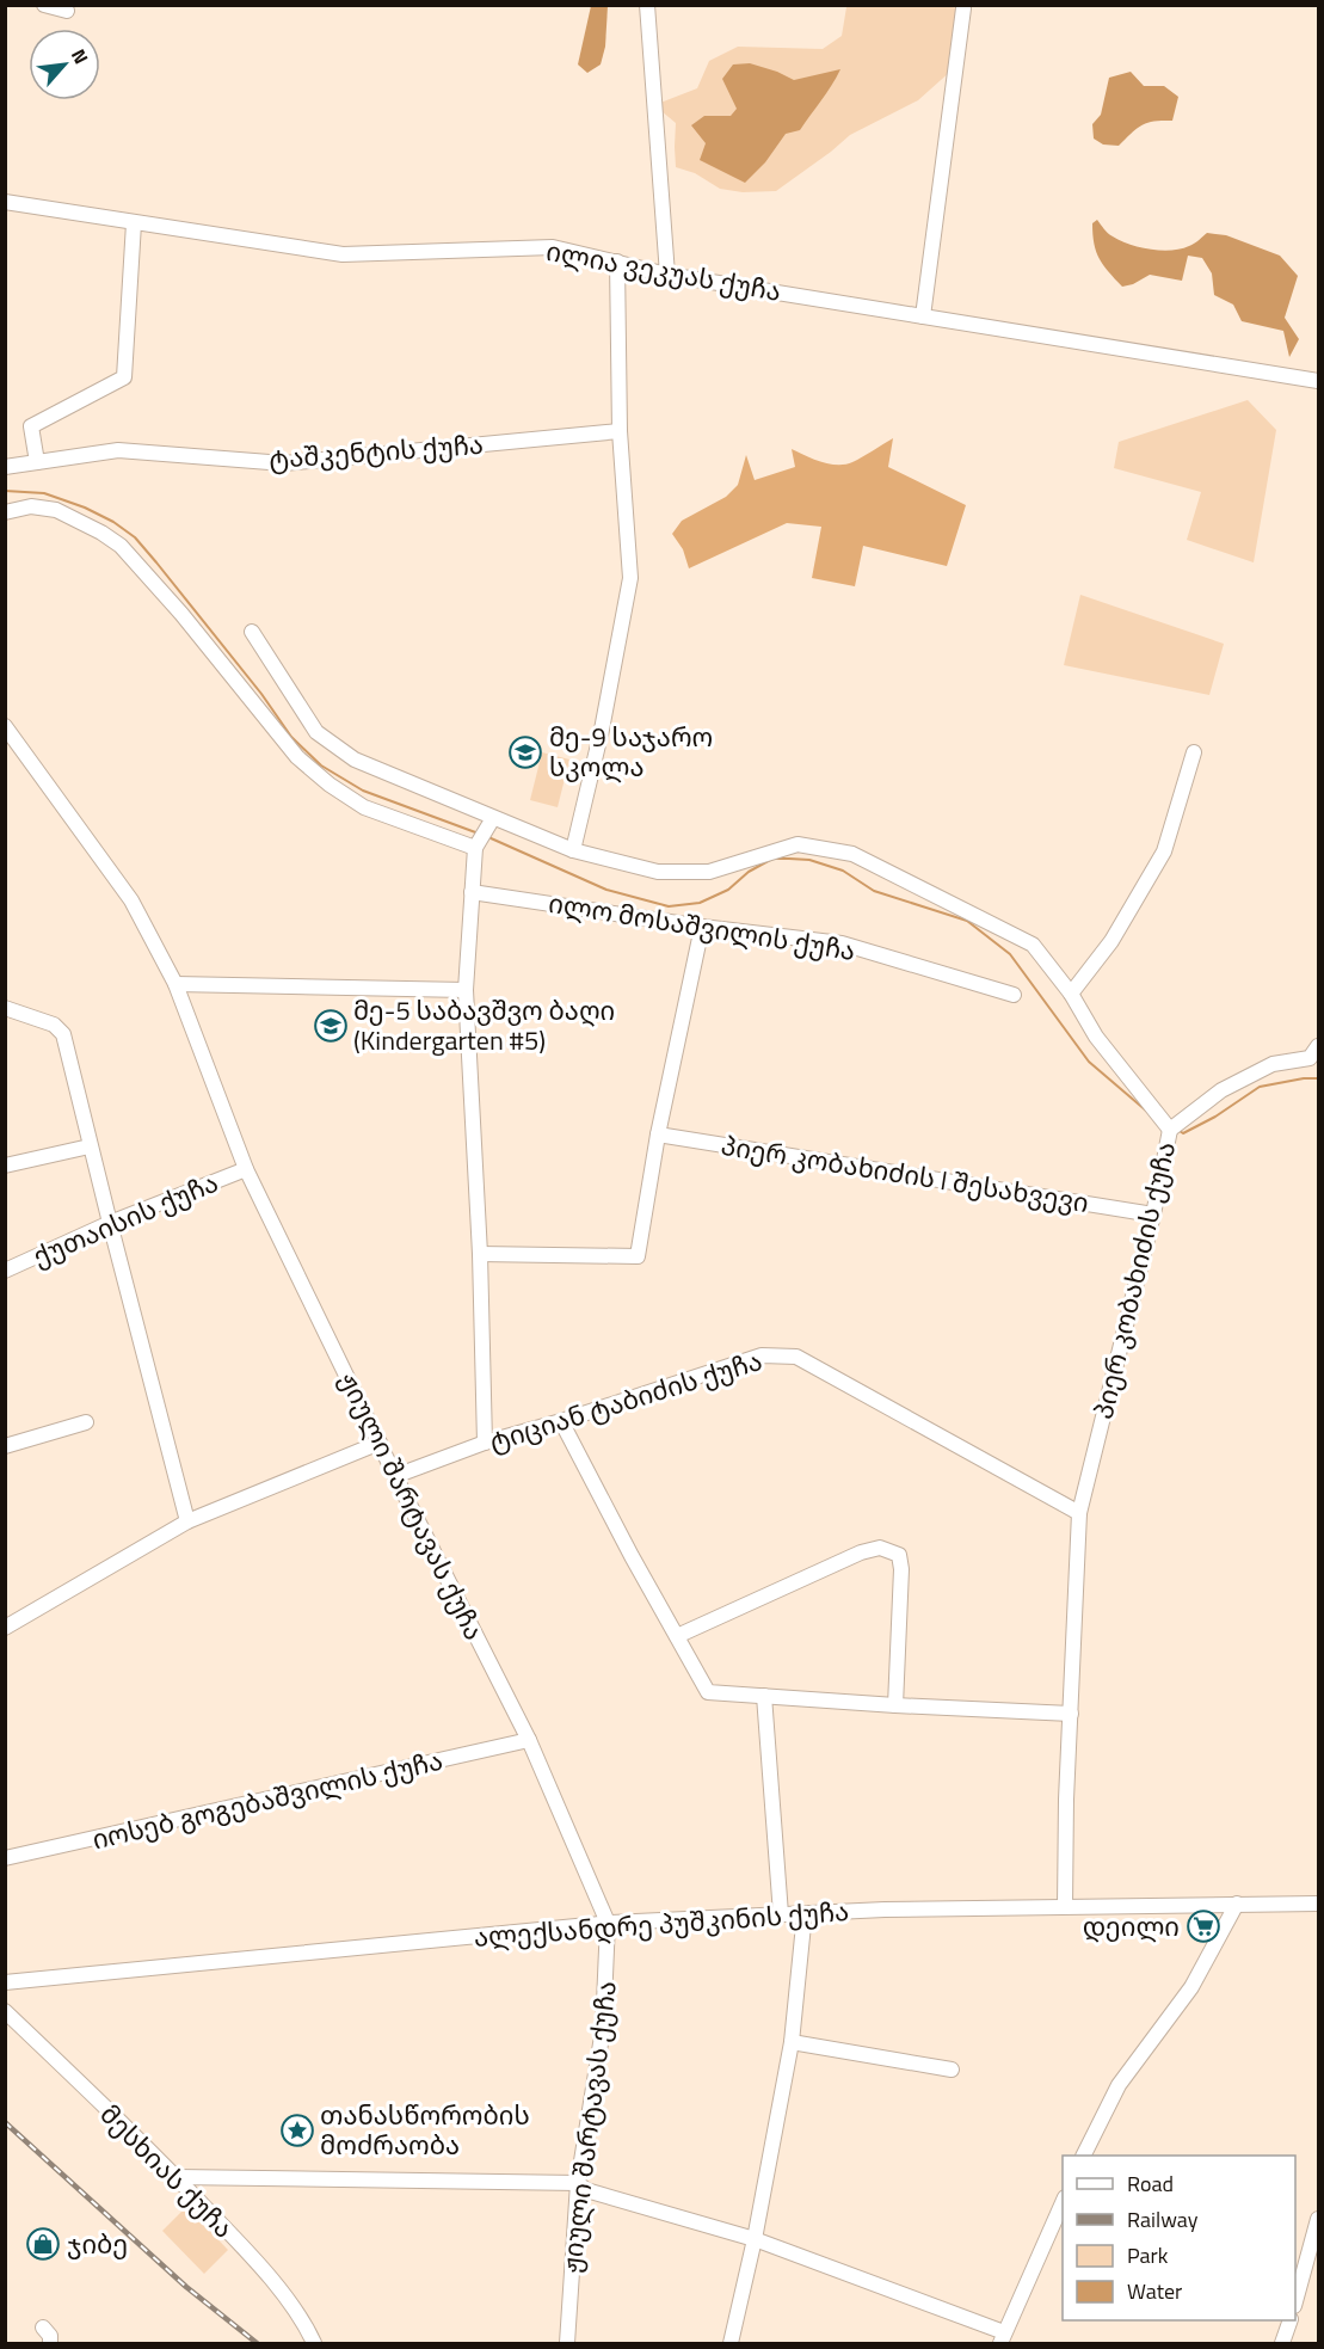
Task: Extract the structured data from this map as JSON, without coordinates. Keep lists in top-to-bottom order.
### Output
{
  "streets": {
    "street": [
      "ილია ვეკუას ქუჩა",
      "ტაშკენტის ქუჩა",
      "ილო მოსაშვილის ქუჩა",
      "პიერ კობახიძის I შესახვევი",
      "ქუთაისის ქუჩა",
      "პიერ კობახიძის ქუჩა",
      "ტიციან ტაბიძის ქუჩა",
      "ჟიული შარტავას ქუჩა",
      "იოსებ გოგებაშვილის ქუჩა",
      "ალექსანდრე პუშკინის ქუჩა",
      "მესხიას ქუჩა"
    ]
  },
  "crossings": [
    ["პიერ კობახიძის I შესახვევი", "პიერ კობახიძის ქუჩა"],
    ["ქუთაისის ქუჩა", "ჟიული შარტავას ქუჩა"],
    ["პიერ კობახიძის ქუჩა", "ტიციან ტაბიძის ქუჩა"],
    ["პიერ კობახიძის ქუჩა", "ალექსანდრე პუშკინის ქუჩა"],
    ["ტიციან ტაბიძის ქუჩა", "ჟიული შარტავას ქუჩა"],
    ["ჟიული შარტავას ქუჩა", "იოსებ გოგებაშვილის ქუჩა"],
    ["ჟიული შარტავას ქუჩა", "ალექსანდრე პუშკინის ქუჩა"]
  ],
  "places": {
    "school or university": ["მე-9 საჯარო სკოლა", "მე-5 საბავშვო ბაღი (Kindergarten #5)"],
    "supermarket": ["დეილი"],
    "place": ["თანასწორობის მოძრაობა"],
    "shop": ["ჯიბე"]
  },
  "legend": [
    "Road",
    "Railway",
    "Park",
    "Water"
  ],
  "north": "top right"
}
